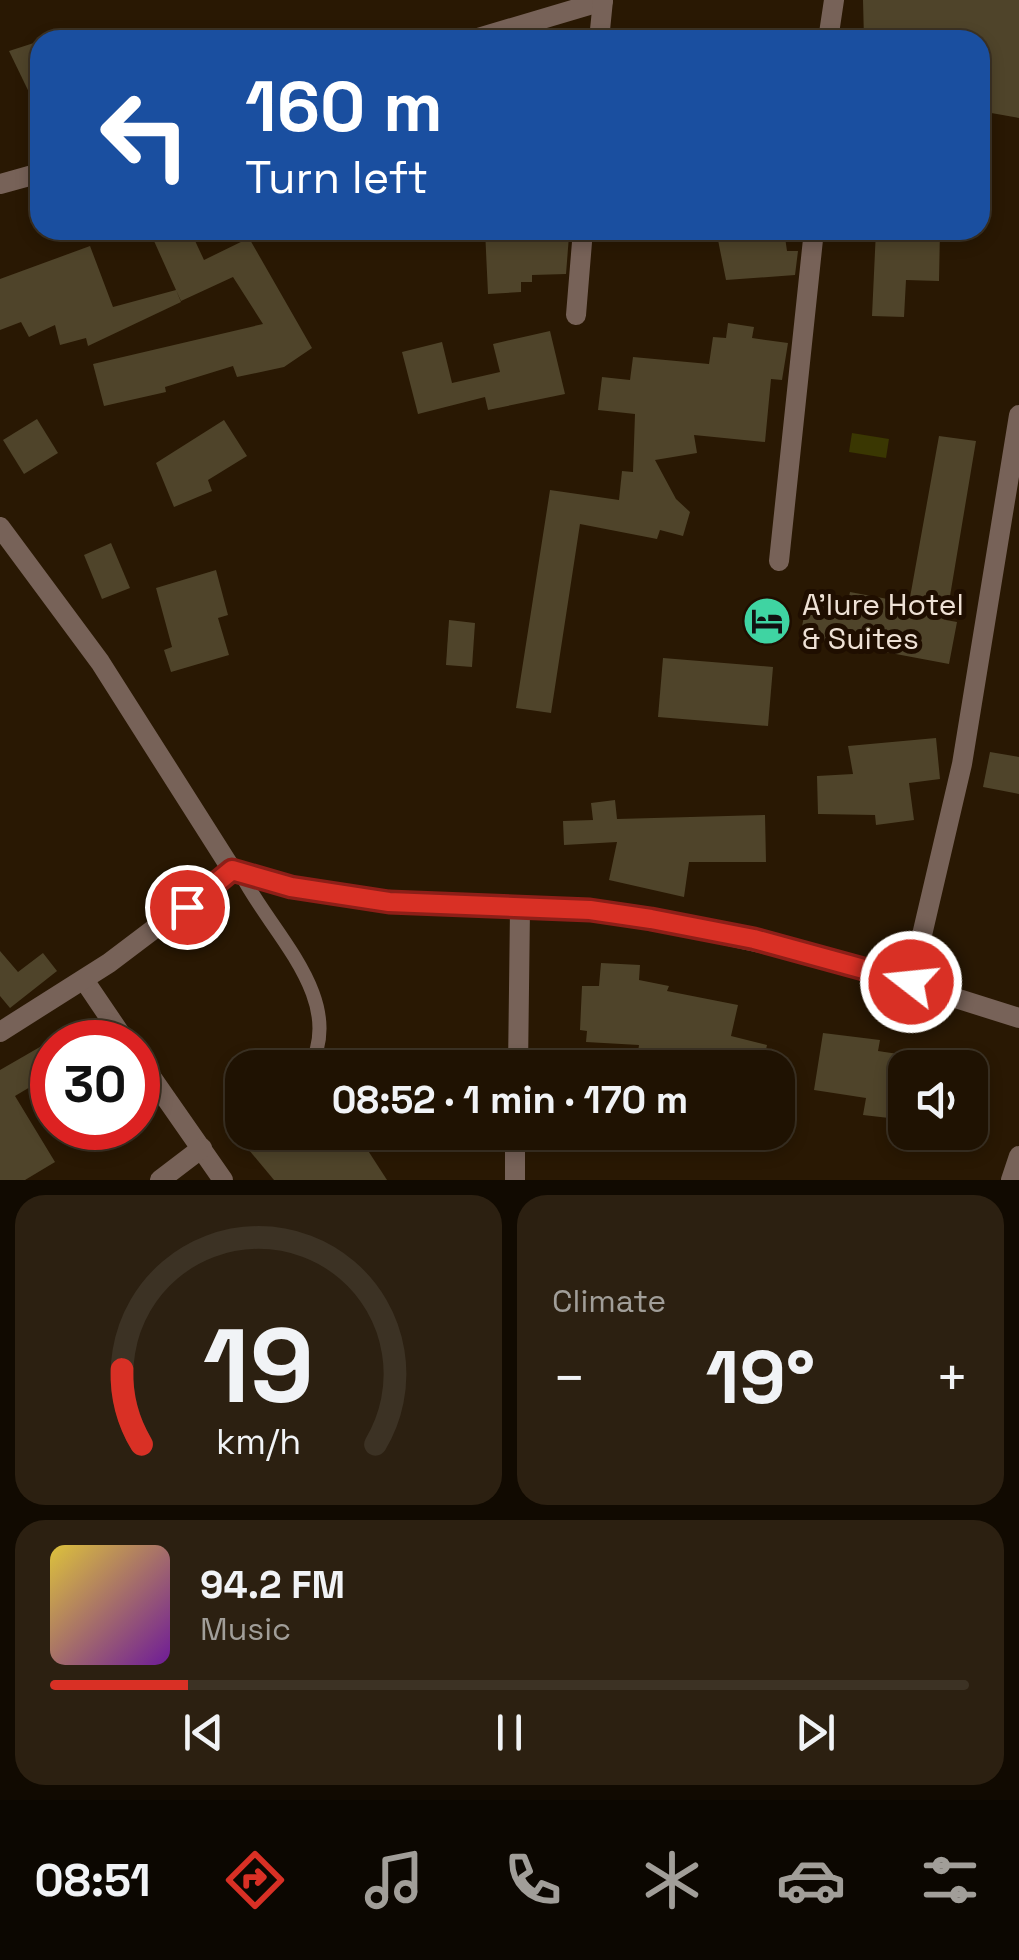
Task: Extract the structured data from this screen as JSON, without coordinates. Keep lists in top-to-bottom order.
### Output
{
  "places": {
    "hotel": ["A'lure Hotel & Suites"]
  },
  "page": {
    "turn": ["160 m", "Turn left"],
    "limit": "30",
    "trip": "08:52 · 1 min · 170 m",
    "tile": "Climate",
    "heat": ["−", "19°", "+"],
    "song": ["94.2 FM", "Music"],
    "tabs": "08:51",
    "gauge": ["19", "km/h"]
  }
}
